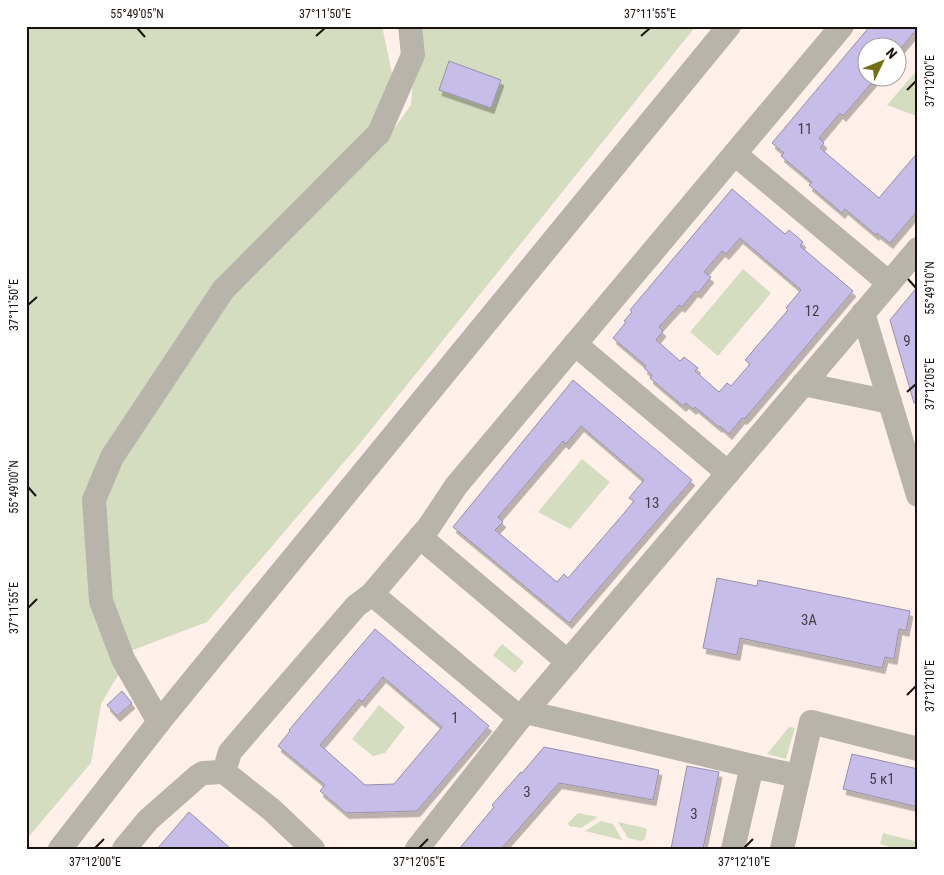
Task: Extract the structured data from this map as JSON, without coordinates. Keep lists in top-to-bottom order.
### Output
{
  "house_numbers": [
    "11",
    "12",
    "9",
    "13",
    "3А",
    "1",
    "5 к1",
    "3",
    "3"
  ],
  "north": "top right",
  "coordinates": [
    "55°49'05\"N",
    "37°11'50\"E",
    "37°11'55\"E",
    "37°12'00\"E",
    "55°49'10\"N",
    "37°12'05\"E",
    "55°49'00\"N",
    "37°12'10\"E"
  ]
}
